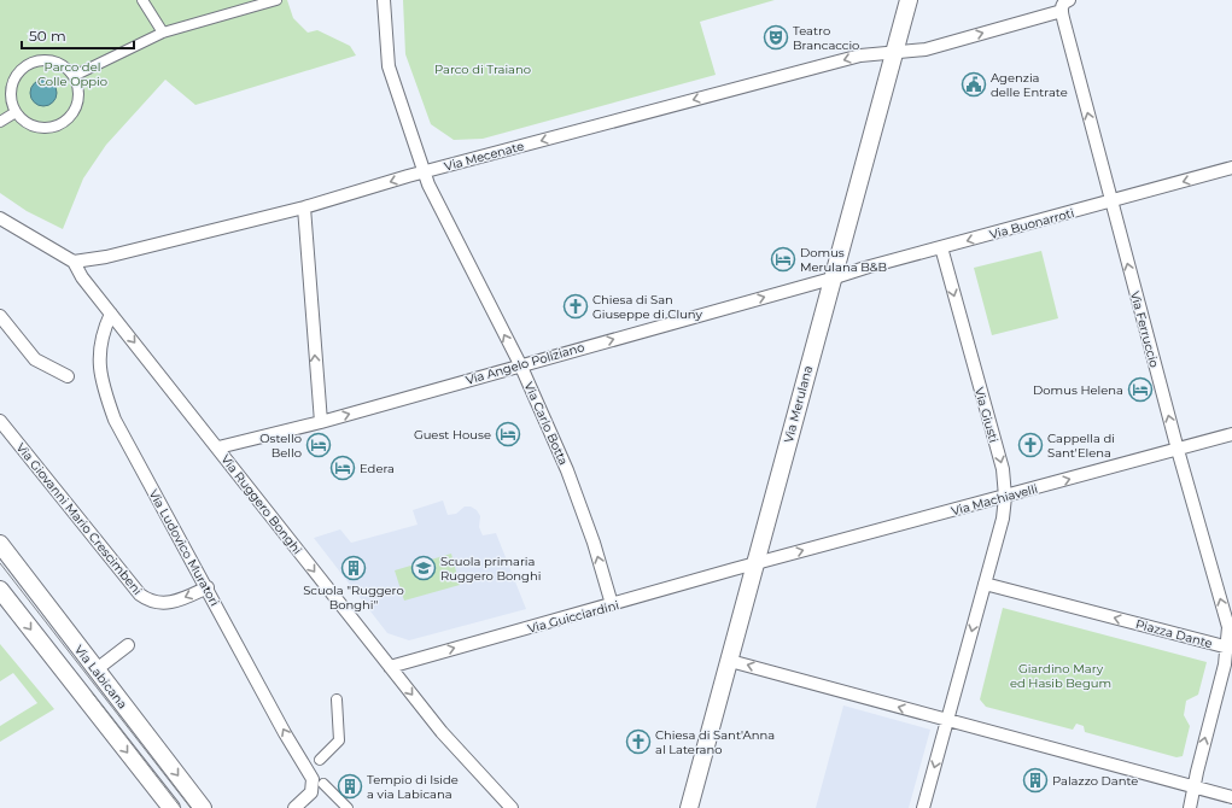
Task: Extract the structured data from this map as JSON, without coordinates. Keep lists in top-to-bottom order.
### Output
{
  "streets": {
    "main road": ["Via Merulana", "Via Labicana"],
    "street": [
      "Via Mecenate",
      "Via Buonarroti",
      "Via Ferruccio",
      "Via Angelo Poliziano",
      "Via Giusti",
      "Via Carlo Botta",
      "Via Machiavelli",
      "Via Ruggero Bonghi",
      "Via Giovanni Mario Crescimbeni",
      "Via Ludovico Muratori",
      "Via Guicciardini",
      "Piazza Dante"
    ]
  },
  "crossings": [
    ["Via Mecenate", "Via Ferruccio"],
    ["Via Mecenate", "Via Merulana"],
    ["Via Mecenate", "Via Carlo Botta"],
    ["Via Mecenate", "Via Ruggero Bonghi"],
    ["Via Buonarroti", "Via Ferruccio"],
    ["Via Buonarroti", "Via Angelo Poliziano"],
    ["Via Buonarroti", "Via Merulana"],
    ["Via Buonarroti", "Via Giusti"],
    ["Via Ferruccio", "Via Machiavelli"],
    ["Via Ferruccio", "Piazza Dante"],
    ["Via Angelo Poliziano", "Via Merulana"],
    ["Via Angelo Poliziano", "Via Carlo Botta"],
    ["Via Angelo Poliziano", "Via Ruggero Bonghi"],
    ["Via Merulana", "Via Machiavelli"],
    ["Via Merulana", "Via Guicciardini"],
    ["Via Giusti", "Via Machiavelli"],
    ["Via Giusti", "Piazza Dante"],
    ["Via Carlo Botta", "Via Guicciardini"],
    ["Via Machiavelli", "Via Guicciardini"],
    ["Via Ruggero Bonghi", "Via Ludovico Muratori"],
    ["Via Ruggero Bonghi", "Via Guicciardini"],
    ["Via Giovanni Mario Crescimbeni", "Via Ludovico Muratori"]
  ],
  "one_way": [
    "Via Buonarroti",
    "Via Ferruccio",
    "Via Angelo Poliziano",
    "Via Giusti",
    "Via Carlo Botta",
    "Via Machiavelli",
    "Via Ruggero Bonghi",
    "Via Giovanni Mario Crescimbeni",
    "Via Ludovico Muratori",
    "Via Guicciardini"
  ],
  "parks": ["Parco del Colle Oppio", "Parco di Traiano", "Giardino Mary ed Hasib Begum"],
  "places": {
    "theatre": ["Teatro Brancaccio"],
    "public building": ["Agenzia delle Entrate"],
    "hotel": [
      "Domus Merulana B&B",
      "Domus Helena",
      "Guest House",
      "Ostello Bello",
      "Edera"
    ],
    "church": ["Chiesa di San Giuseppe di Cluny", "Cappella di Sant'Elena", "Chiesa di Sant'Anna al Laterano"],
    "building": ["Scuola \"Ruggero Bonghi\"", "Palazzo Dante", "Tempio di Iside a via Labicana"],
    "school or university": ["Scuola primaria Ruggero Bonghi"]
  },
  "scale_bar": "50 m"
}
